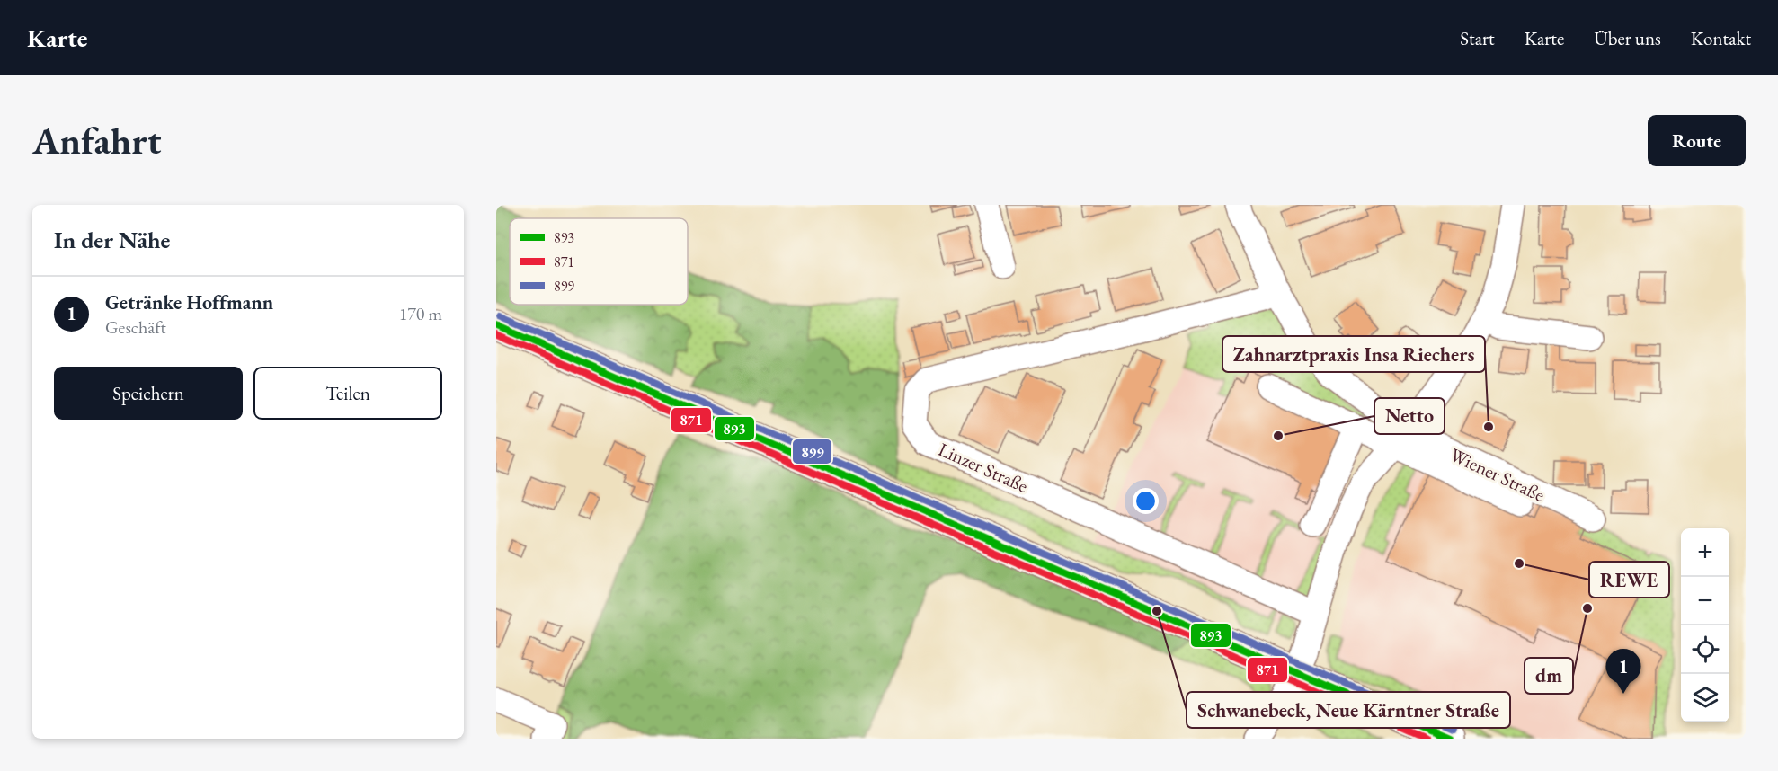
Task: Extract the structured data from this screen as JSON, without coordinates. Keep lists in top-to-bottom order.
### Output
{
  "streets": {
    "street": ["Linzer Straße", "Wiener Straße"]
  },
  "places": [
    "Zahnarztpraxis Insa Riechers",
    "Netto",
    "REWE",
    "dm",
    "Schwanebeck, Neue Kärntner Straße"
  ],
  "lines": ["transit line 899", "transit line 893", "transit line 871"],
  "legend": ["893", "871", "899"],
  "page": {
    "header": "Karte",
    "nav": [
      "Start",
      "Karte",
      "Über uns",
      "Kontakt"
    ],
    "buttons": [
      "Route",
      ["Speichern", "Teilen"]
    ],
    "title": "Anfahrt",
    "heading": "In der Nähe",
    "list": [
      {
        "mark": "1",
        "name": "Getränke Hoffmann",
        "note": "Geschäft",
        "value": "170 m"
      }
    ],
    "map_buttons": ["+", "−"],
    "pins": "1"
  }
}
